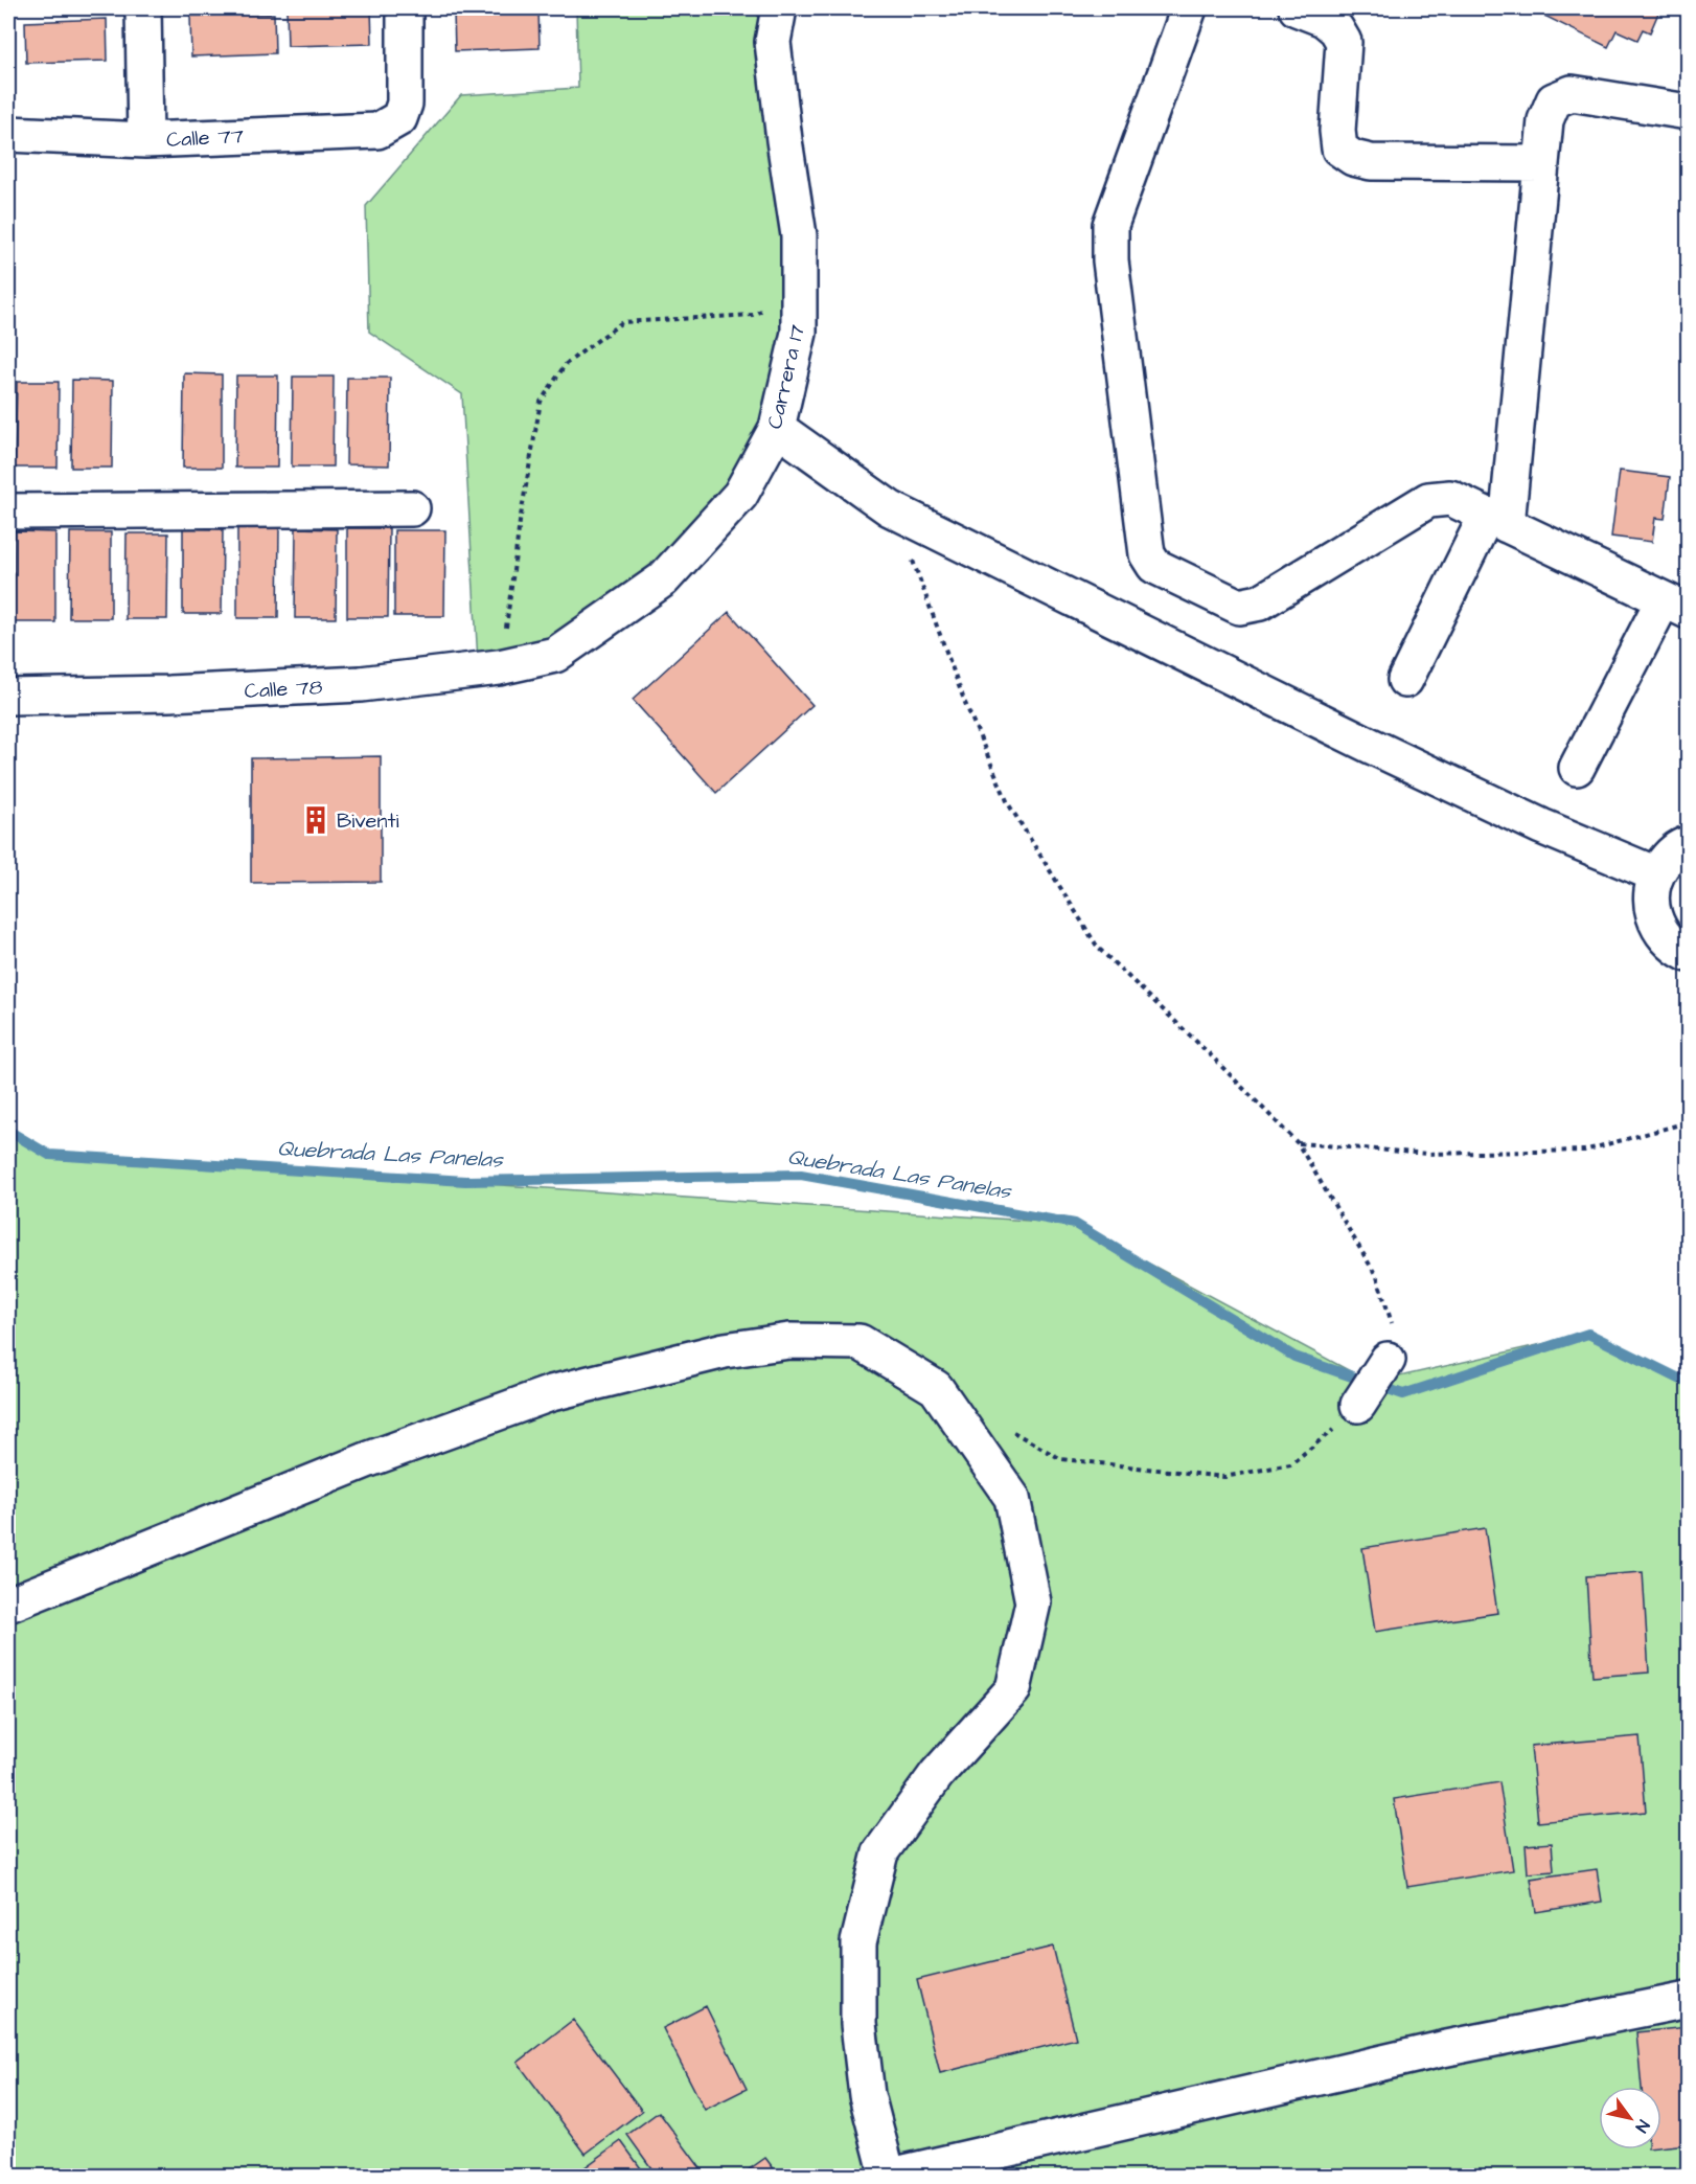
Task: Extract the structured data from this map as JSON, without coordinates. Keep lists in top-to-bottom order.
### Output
{
  "streets": {
    "street": ["Calle 77", "Carrera 17", "Calle 78"]
  },
  "crossings": [
    ["Carrera 17", "Calle 78"]
  ],
  "water": ["Quebrada Las Panelas"],
  "places": {
    "building": ["Biventi"]
  },
  "north": "bottom right"
}
